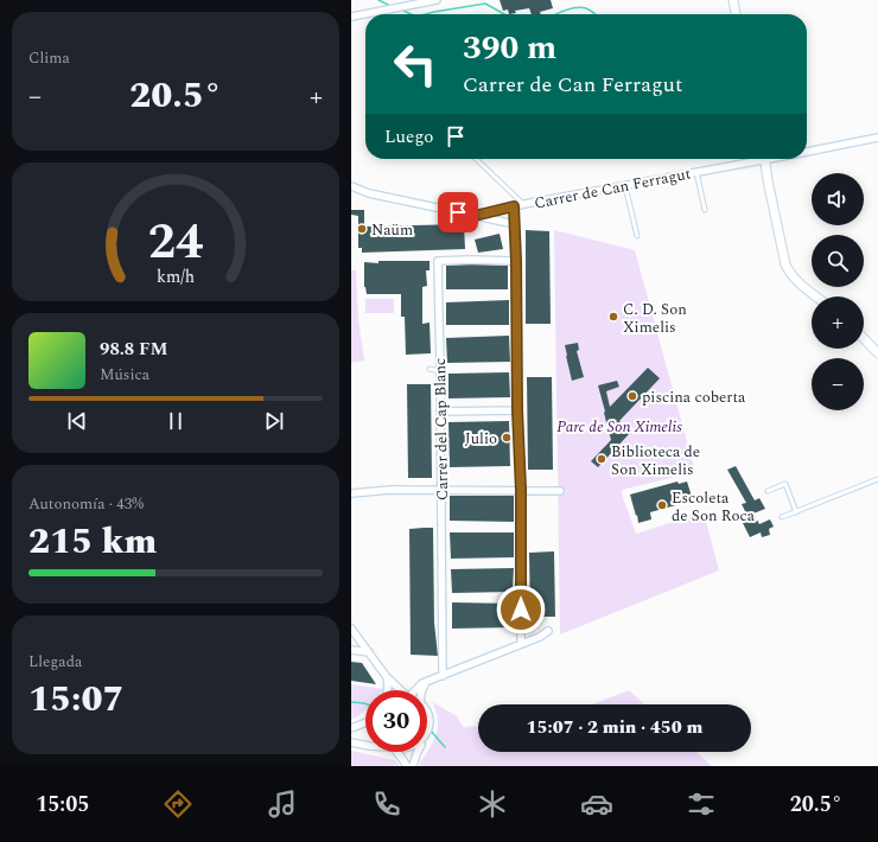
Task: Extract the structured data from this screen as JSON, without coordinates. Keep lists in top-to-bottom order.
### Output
{
  "streets": {
    "street": ["Carrer de Can Ferragut", "Carrer del Cap Blanc"]
  },
  "parks": ["Parc de Son Ximelis"],
  "places": [
    "Naüm",
    "C. D. Son Ximelis",
    "piscina coberta",
    "Julio",
    "Biblioteca de Son Ximelis",
    "Escoleta de Son Roca"
  ],
  "page": {
    "tile": [
      "Clima",
      ["Autonomía · 43%", "215 km"],
      ["Llegada", "15:07"]
    ],
    "turn": ["390 m", "Carrer de Can Ferragut"],
    "heat": ["−", "20.5°", "+"],
    "then": "Luego",
    "map_buttons": ["+", "−"],
    "song": ["98.8 FM", "Música"],
    "limit": "30",
    "trip": "15:07 · 2 min · 450 m",
    "tabs": ["15:05", "20.5°"],
    "gauge": ["24", "km/h"]
  }
}
